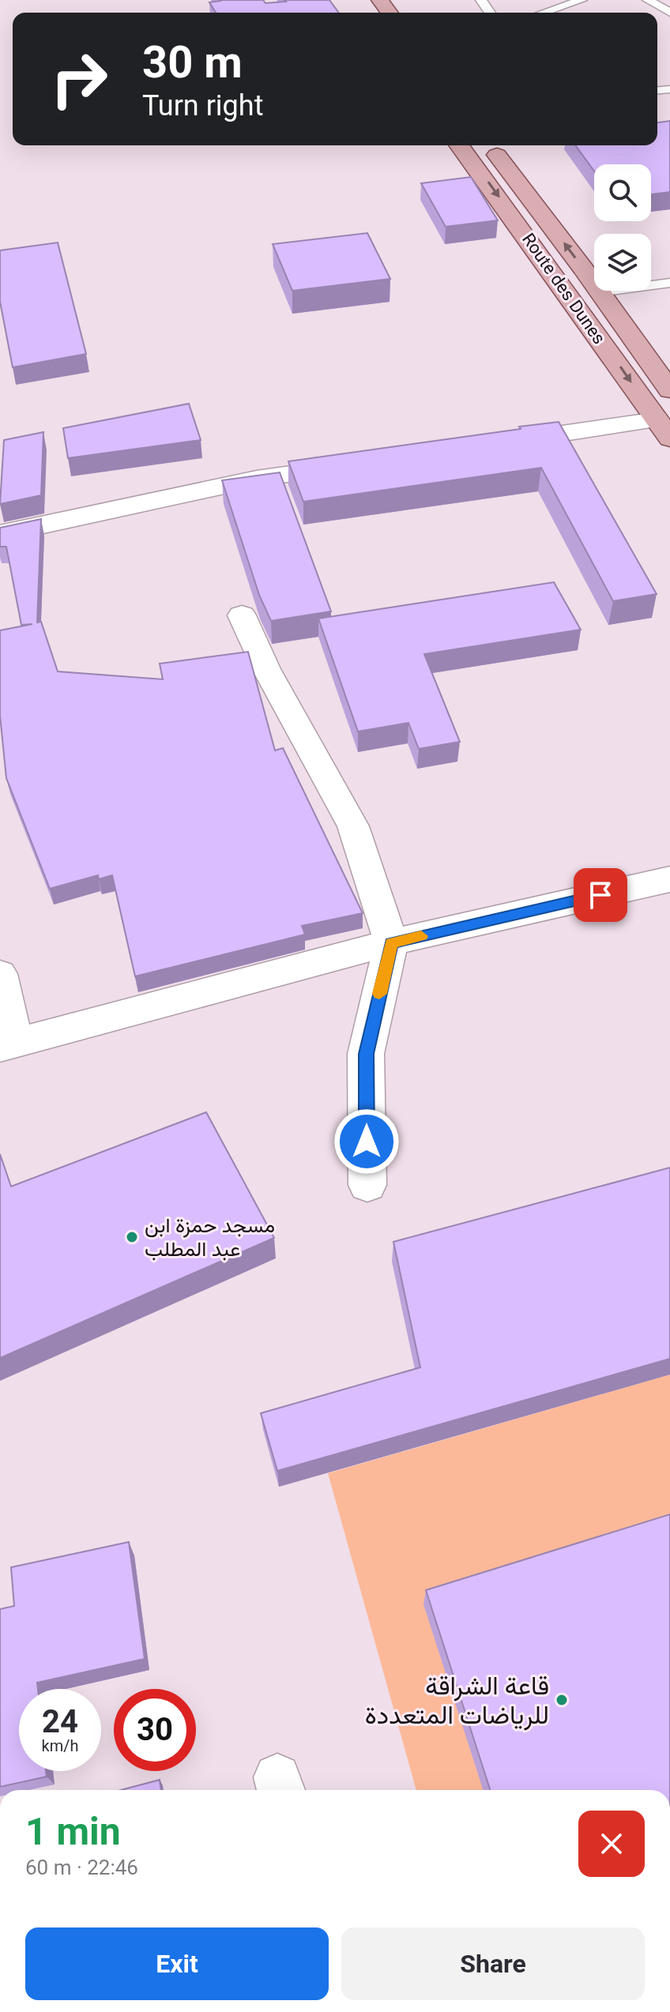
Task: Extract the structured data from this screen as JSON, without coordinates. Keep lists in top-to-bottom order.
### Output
{
  "streets": {
    "main road": ["Route des Dunes"]
  },
  "places": ["مسجد حمزة ابن عبد المطلب", "قاعة الشراقة للرياضات المتعددة"],
  "page": {
    "turn": ["30 m", "Turn right"],
    "speed": "24 km/h",
    "limit": "30",
    "heading": ["1 min", "60 m · 22:46"],
    "buttons": ["Exit", "Share"]
  }
}
